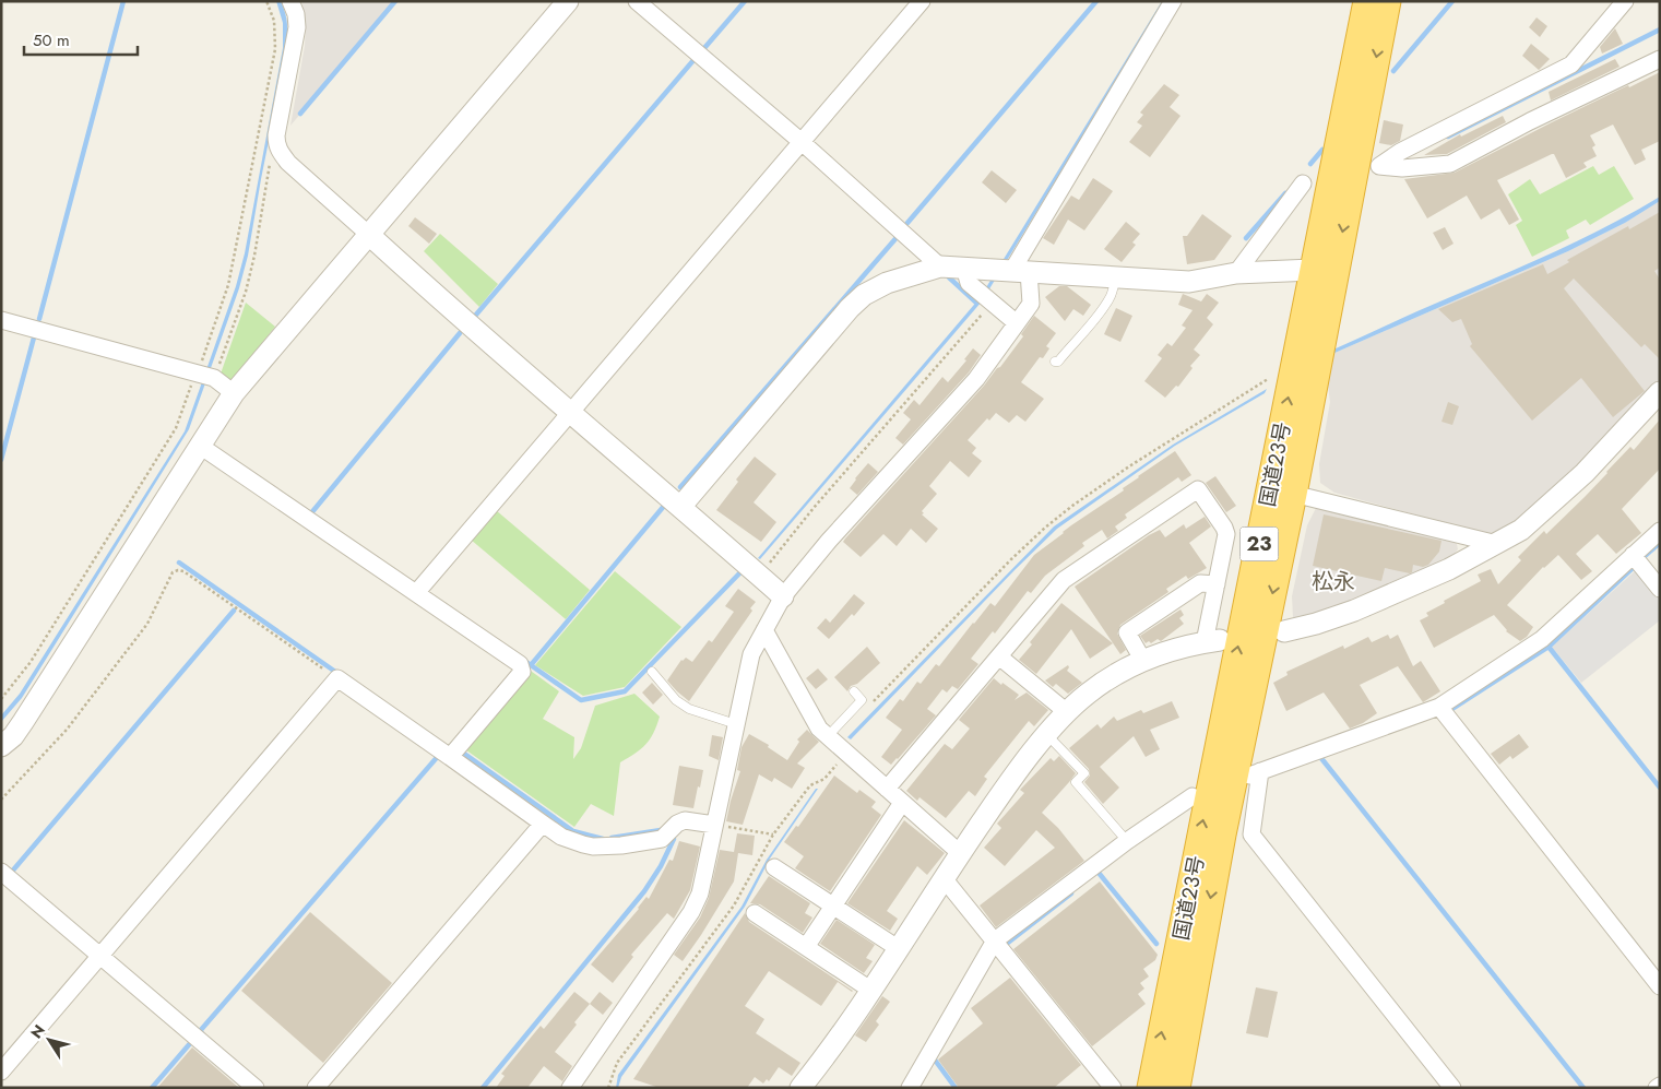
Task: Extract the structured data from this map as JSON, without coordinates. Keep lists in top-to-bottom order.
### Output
{
  "streets": {
    "highway": ["国道23号", "23"]
  },
  "districts": ["松永"],
  "scale_bar": "50 m",
  "north": "top left"
}
